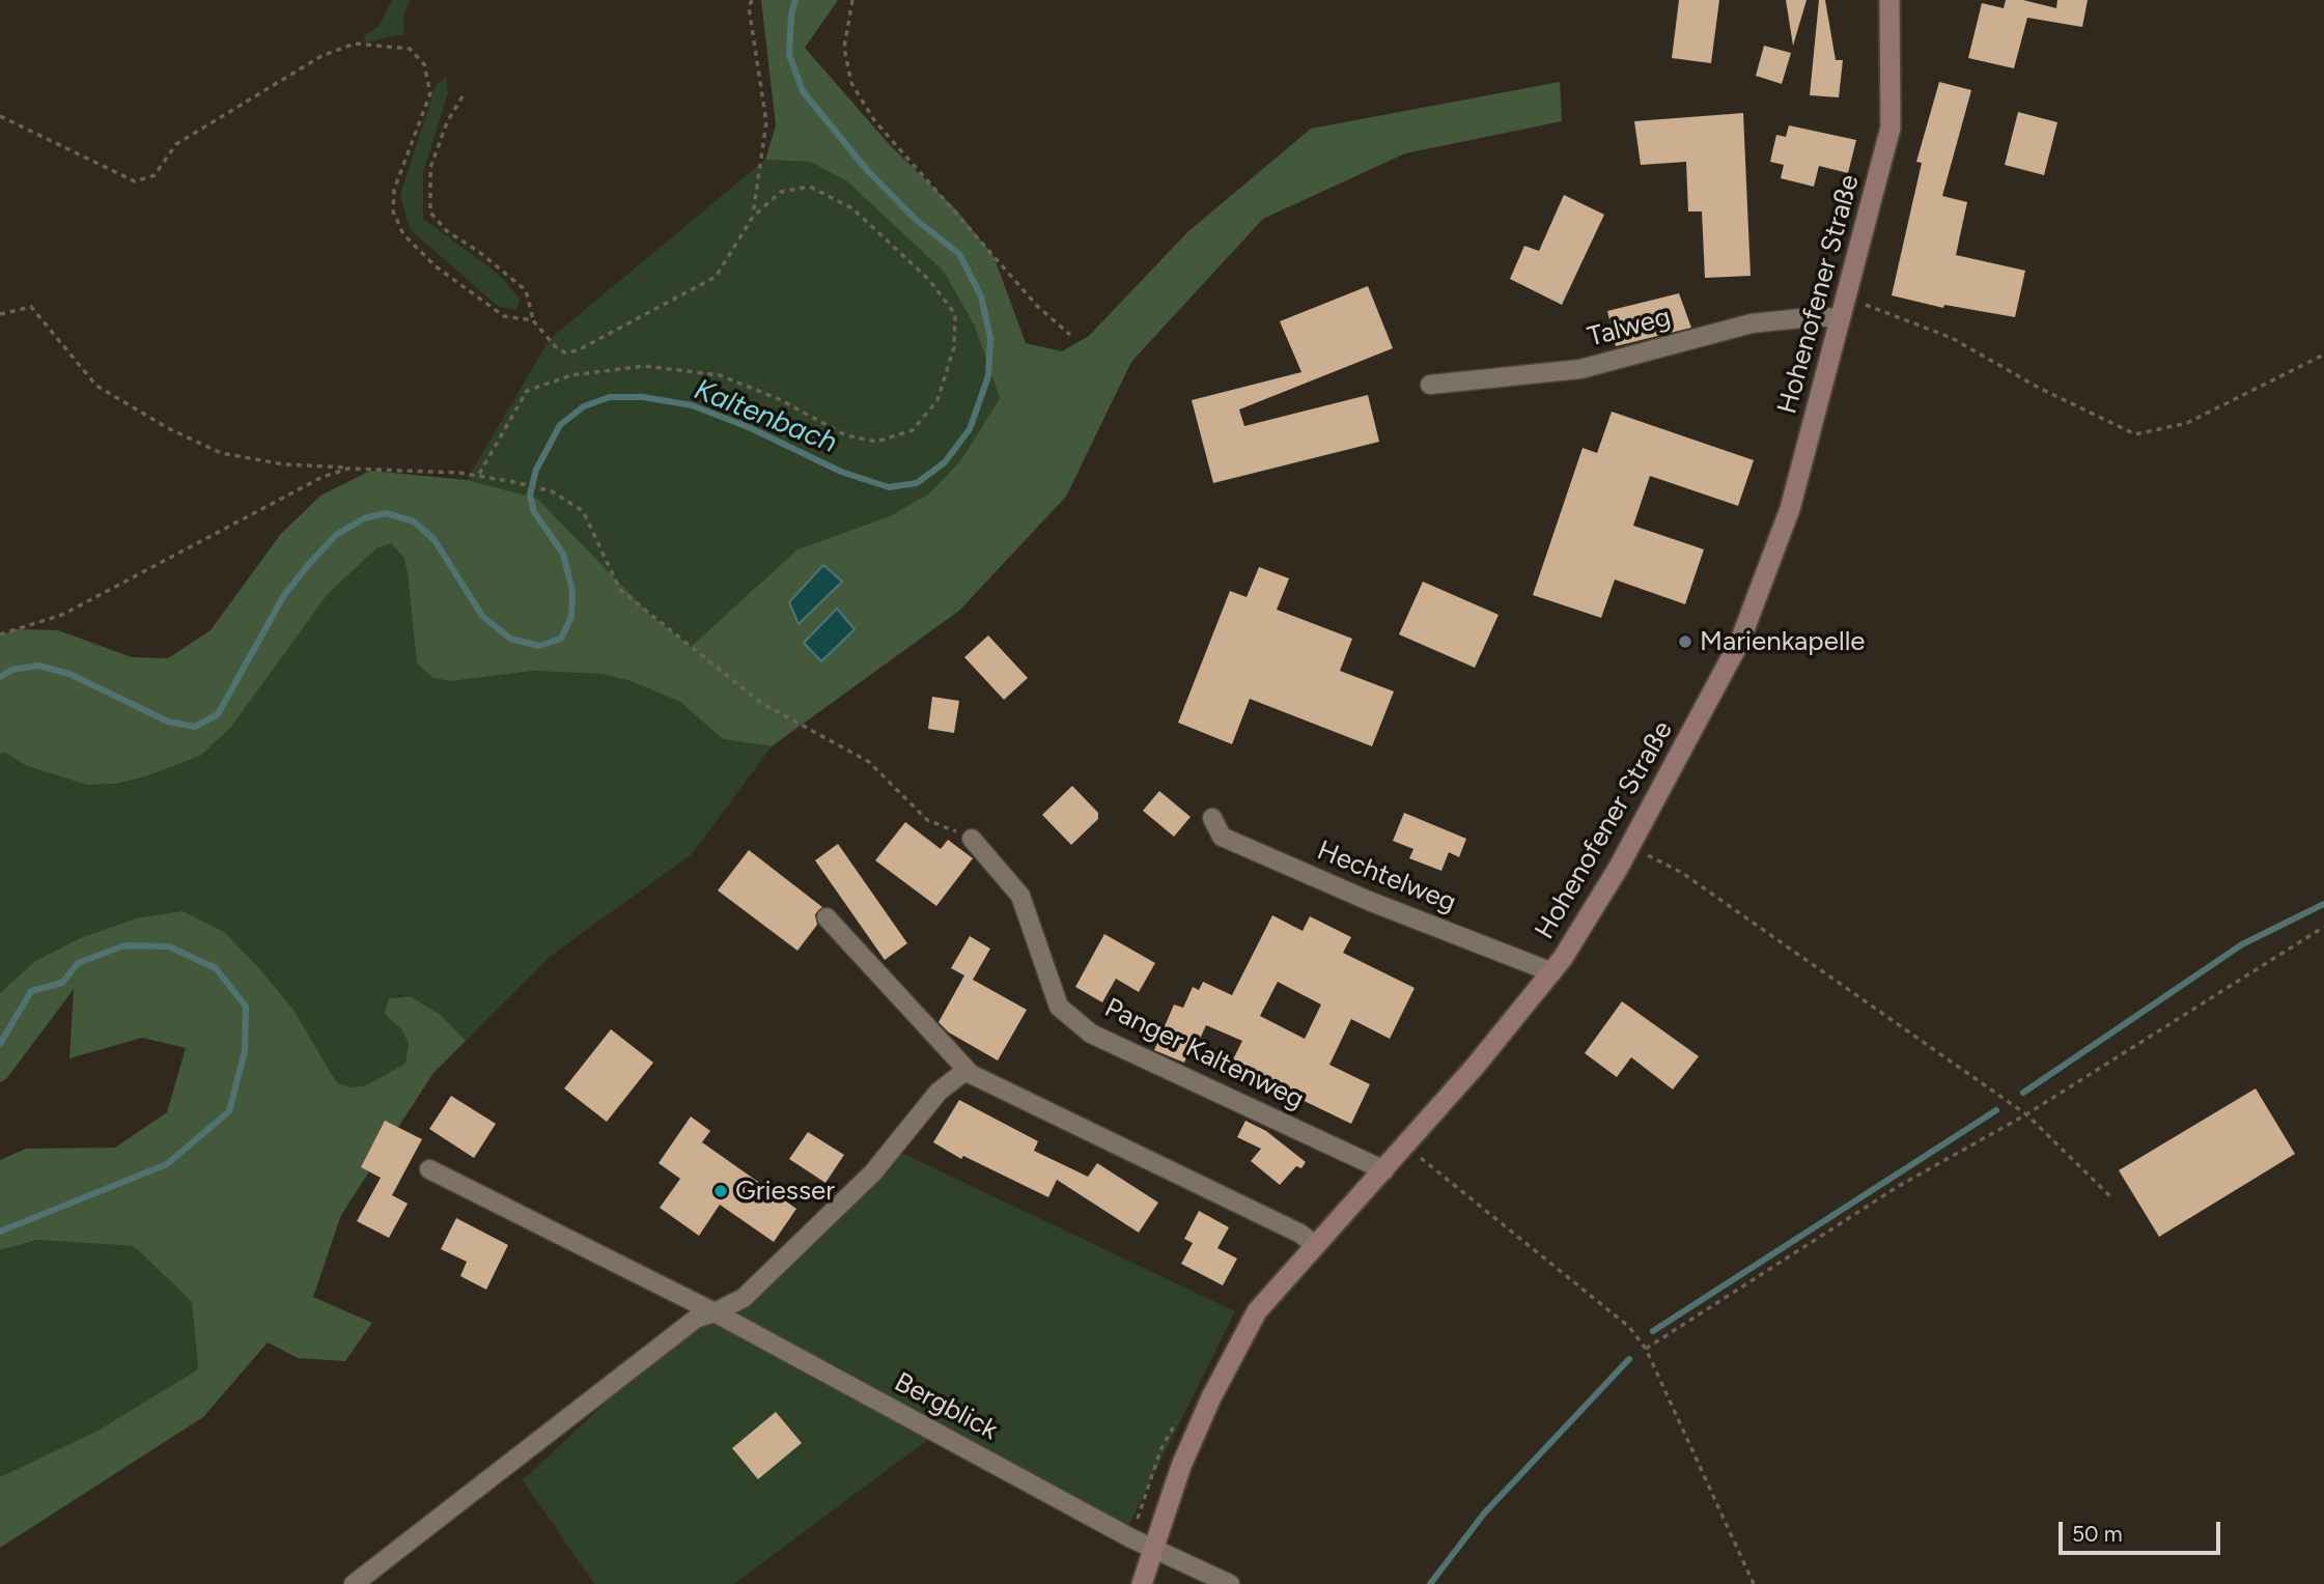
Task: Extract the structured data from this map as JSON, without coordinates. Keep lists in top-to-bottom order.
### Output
{
  "streets": {
    "main road": ["Hohenofener Straße"],
    "street": [
      "Talweg",
      "Hechtelweg",
      "Panger Kaltenweg",
      "Bergblick"
    ]
  },
  "crossings": [
    ["Hohenofener Straße", "Talweg"],
    ["Hohenofener Straße", "Hechtelweg"],
    ["Hohenofener Straße", "Panger Kaltenweg"],
    ["Hohenofener Straße", "Bergblick"]
  ],
  "water": ["Kaltenbach"],
  "places": ["Marienkapelle", "Griesser"],
  "scale_bar": "50 m"
}
